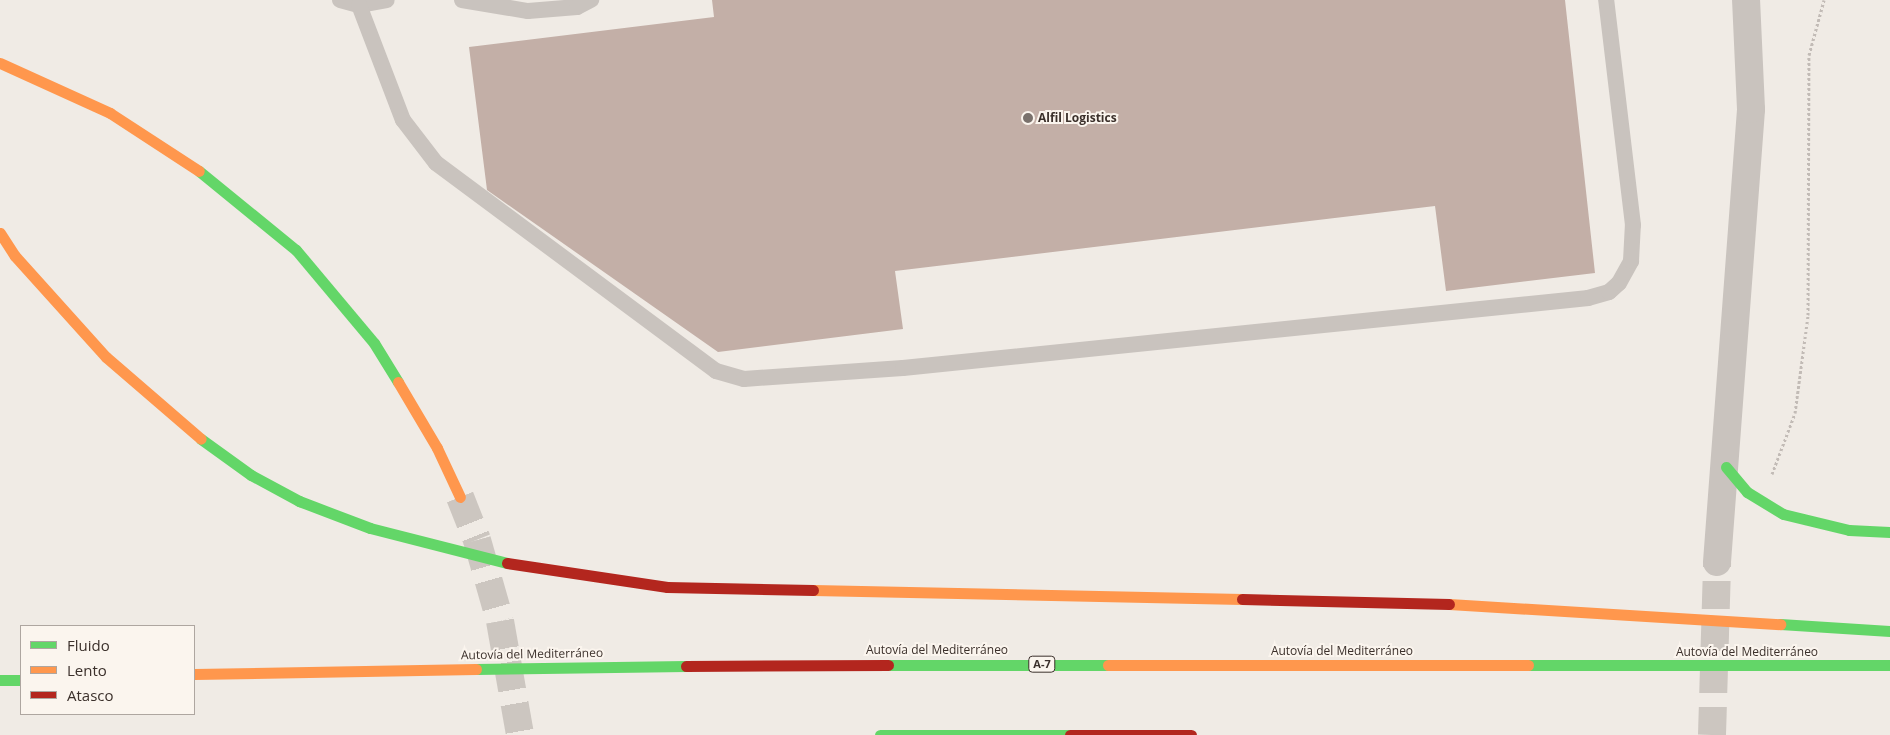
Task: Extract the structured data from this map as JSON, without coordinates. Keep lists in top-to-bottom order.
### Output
{
  "streets": {
    "highway": ["Autovía del Mediterráneo", "A-7"]
  },
  "places": ["Alfil Logistics"],
  "legend": ["Fluido", "Lento", "Atasco"]
}
